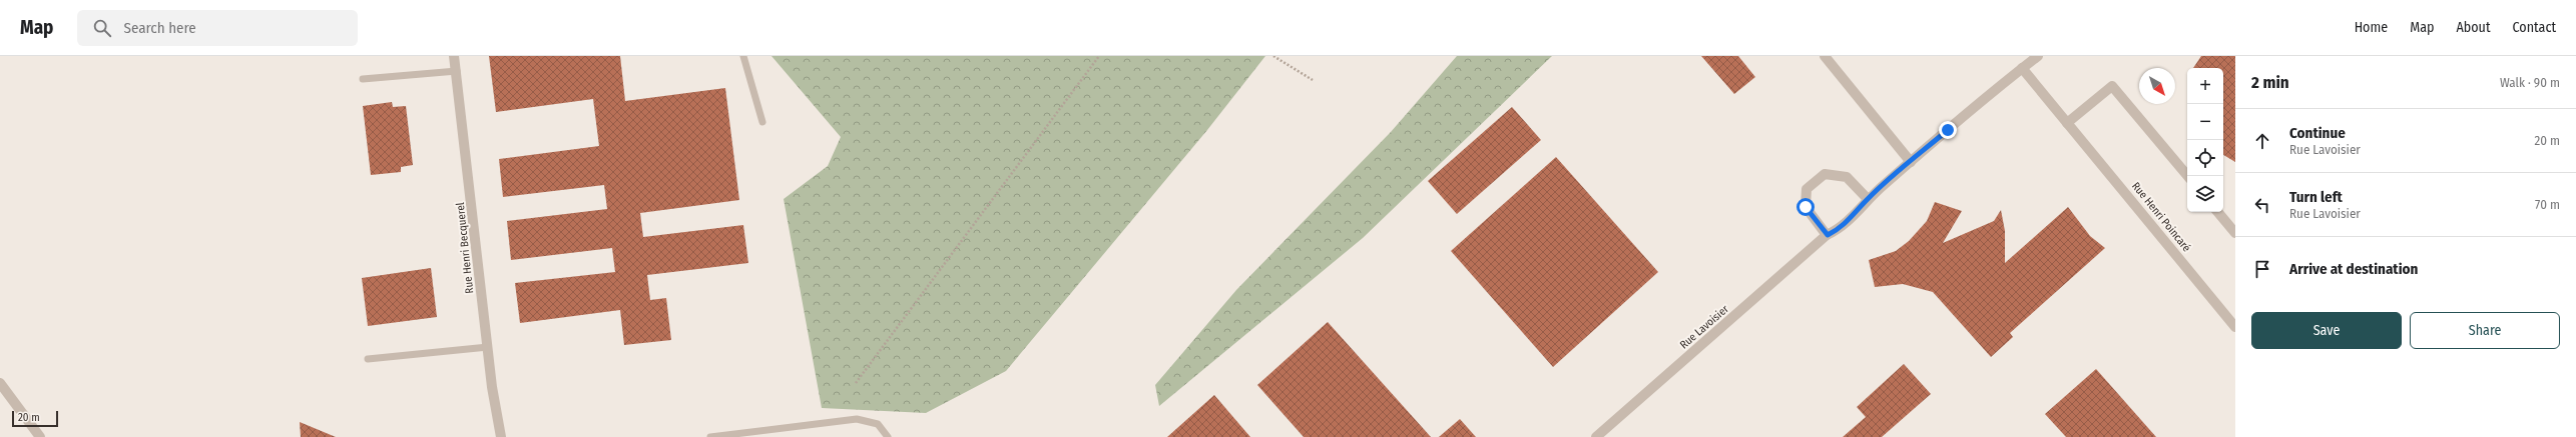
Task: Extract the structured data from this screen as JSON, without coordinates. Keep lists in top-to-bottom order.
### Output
{
  "streets": {
    "street": ["Rue Henri Poincaré", "Rue Henri Becquerel", "Rue Lavoisier"]
  },
  "crossings": [
    ["Rue Henri Poincaré", "Rue Lavoisier"]
  ],
  "scale_bar": "20 m",
  "north": "bottom right",
  "page": {
    "header": "Map",
    "search": "Search here",
    "nav": [
      "Home",
      "Map",
      "About",
      "Contact"
    ],
    "heading": ["2 min", "Walk · 90 m"],
    "map_buttons": ["+", "−"],
    "list": [
      ["Continue", "Rue Lavoisier", "20 m"],
      ["Turn left", "Rue Lavoisier", "70 m"],
      "Arrive at destination"
    ],
    "buttons": ["Save", "Share"],
    "scale": "20 m"
  }
}
